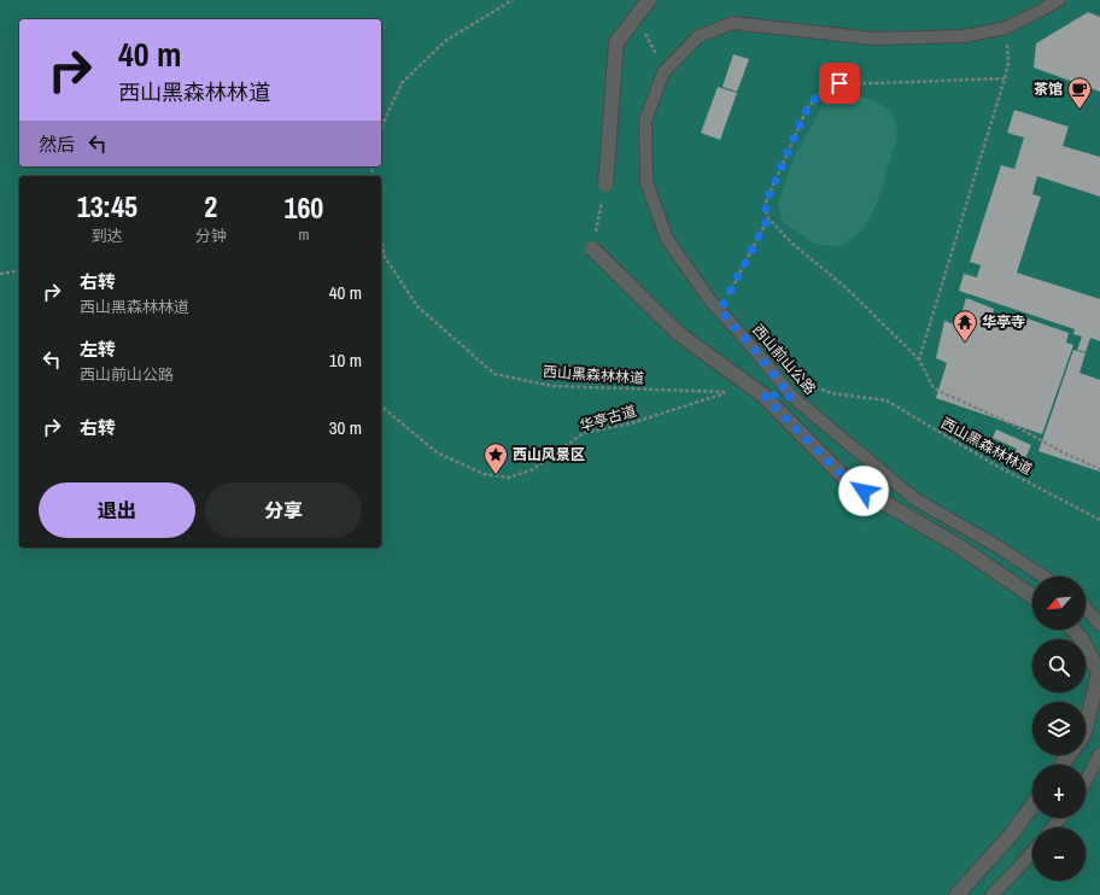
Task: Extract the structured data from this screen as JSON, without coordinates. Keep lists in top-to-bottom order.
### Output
{
  "streets": {
    "lane": ["西山前山公路"],
    "path": ["西山黑森林林道", "华亭古道"]
  },
  "crossings": [
    ["西山前山公路", "西山黑森林林道"],
    ["西山黑森林林道", "华亭古道"]
  ],
  "places": {
    "cafe": ["茶馆"],
    "temple": ["华亭寺"],
    "place": ["西山风景区"]
  },
  "north": "bottom left",
  "page": {
    "turn": ["40 m", "西山黑森林林道"],
    "then": "然后",
    "eta": [
      "13:45",
      "到达",
      "2",
      "分钟",
      "160",
      "m"
    ],
    "list": [
      {
        "name": "右转",
        "note": "西山黑森林林道",
        "value": "40 m"
      },
      {
        "name": "左转",
        "note": "西山前山公路",
        "value": "10 m"
      },
      {
        "name": "右转",
        "value": "30 m"
      }
    ],
    "buttons": ["退出", "分享"],
    "map_buttons": ["+", "−"]
  }
}
